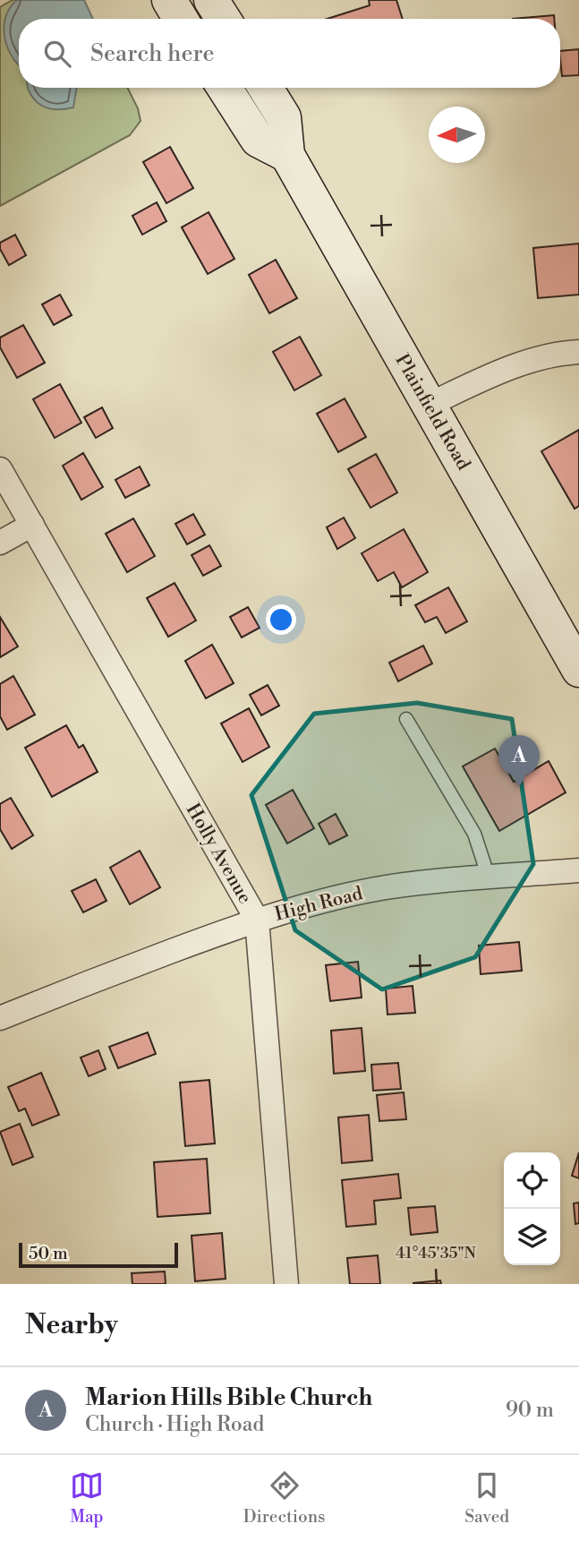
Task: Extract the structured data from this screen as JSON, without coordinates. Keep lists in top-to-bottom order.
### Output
{
  "streets": {
    "main road": ["Plainfield Road"],
    "street": ["Holly Avenue", "High Road"]
  },
  "crossings": [
    ["Holly Avenue", "High Road"]
  ],
  "scale_bar": "50 m",
  "north": "left",
  "page": {
    "search": "Search here",
    "pins": "A",
    "scale": "50 m",
    "heading": "Nearby",
    "list": [
      {
        "mark": "A",
        "name": "Marion Hills Bible Church",
        "note": "Church · High Road",
        "value": "90 m"
      }
    ],
    "nav": ["Map", "Directions", "Saved"]
  },
  "coordinates": ["41°45'35\"N"]
}
